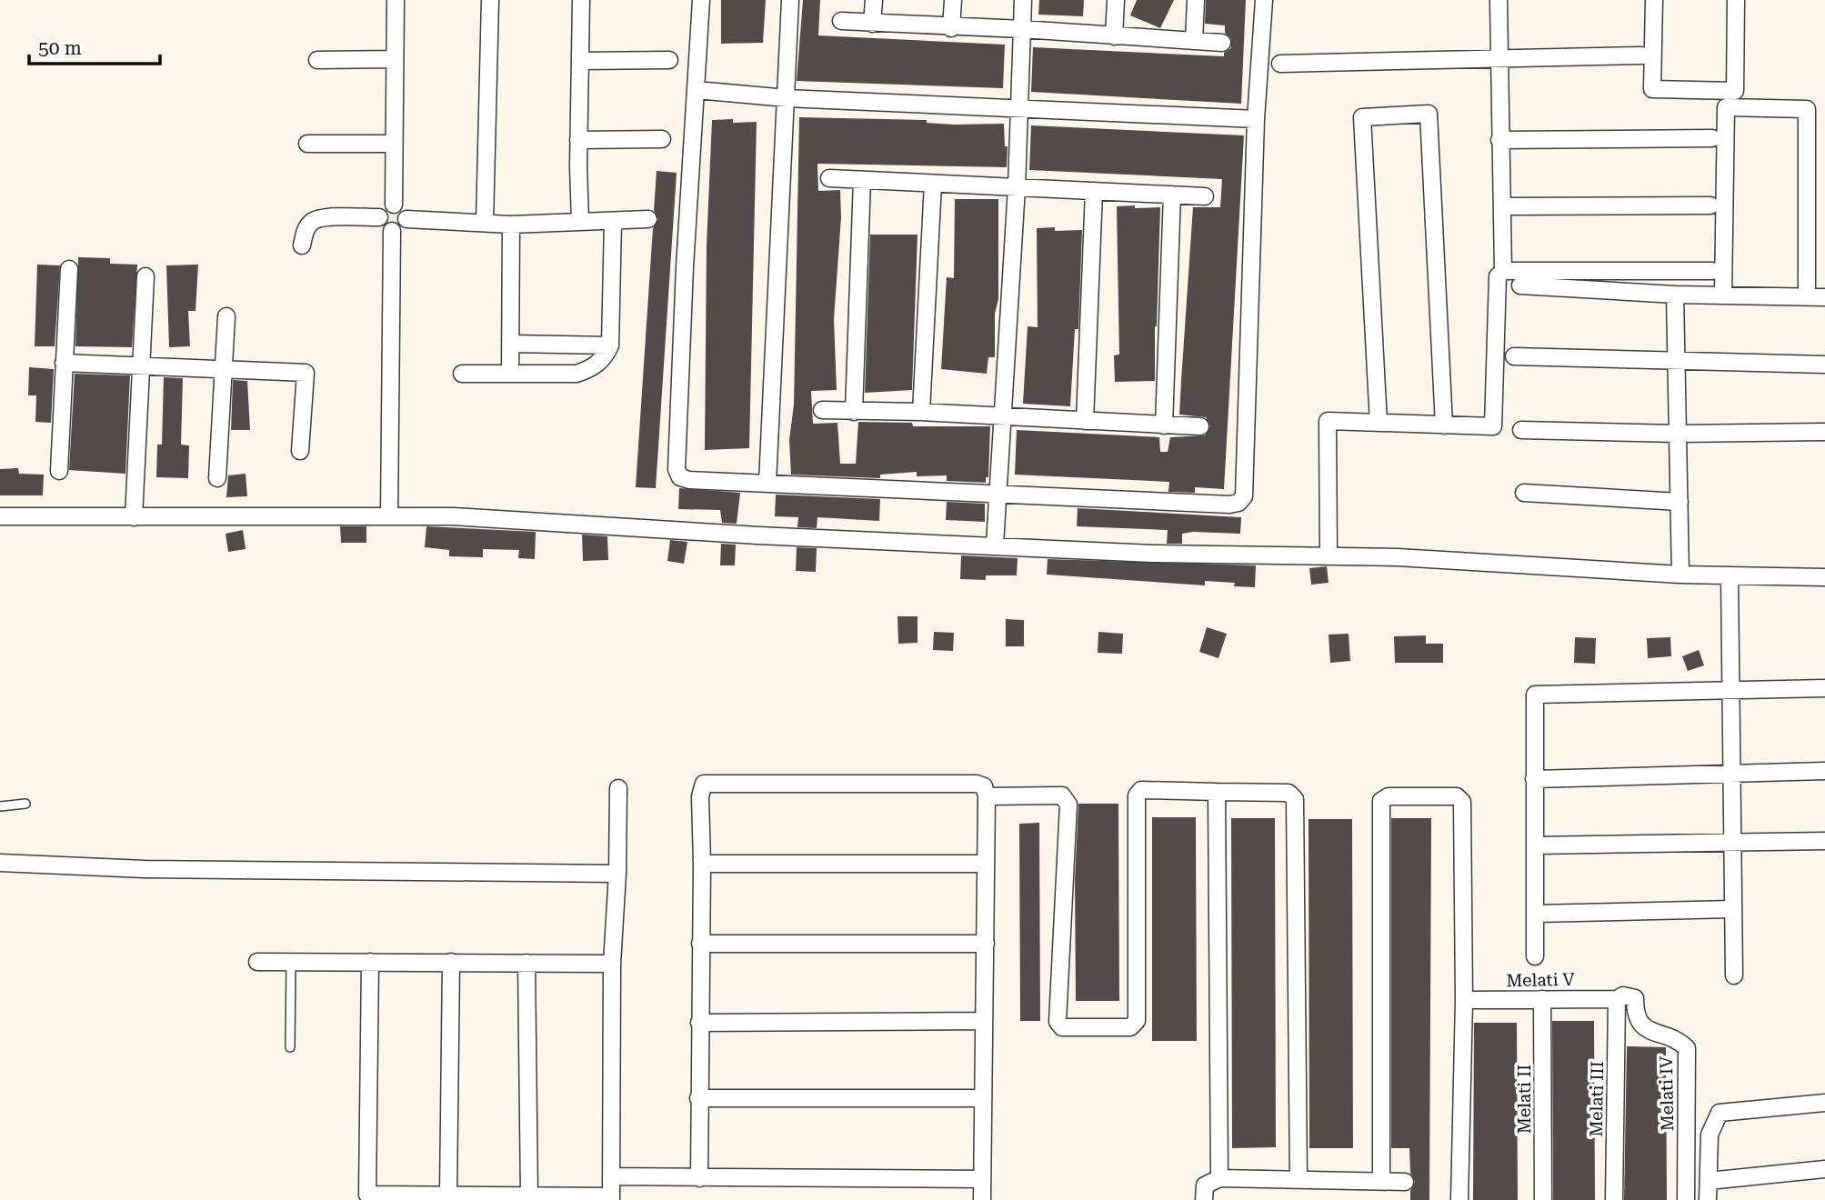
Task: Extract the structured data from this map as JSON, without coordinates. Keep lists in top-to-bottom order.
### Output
{
  "streets": {
    "street": [
      "Melati V",
      "Melati IV",
      "Melati II",
      "Melati III"
    ]
  },
  "crossings": [
    ["Melati V", "Melati IV"],
    ["Melati V", "Melati II"],
    ["Melati V", "Melati III"],
    ["Melati IV", "Melati III"]
  ],
  "scale_bar": "50 m"
}
